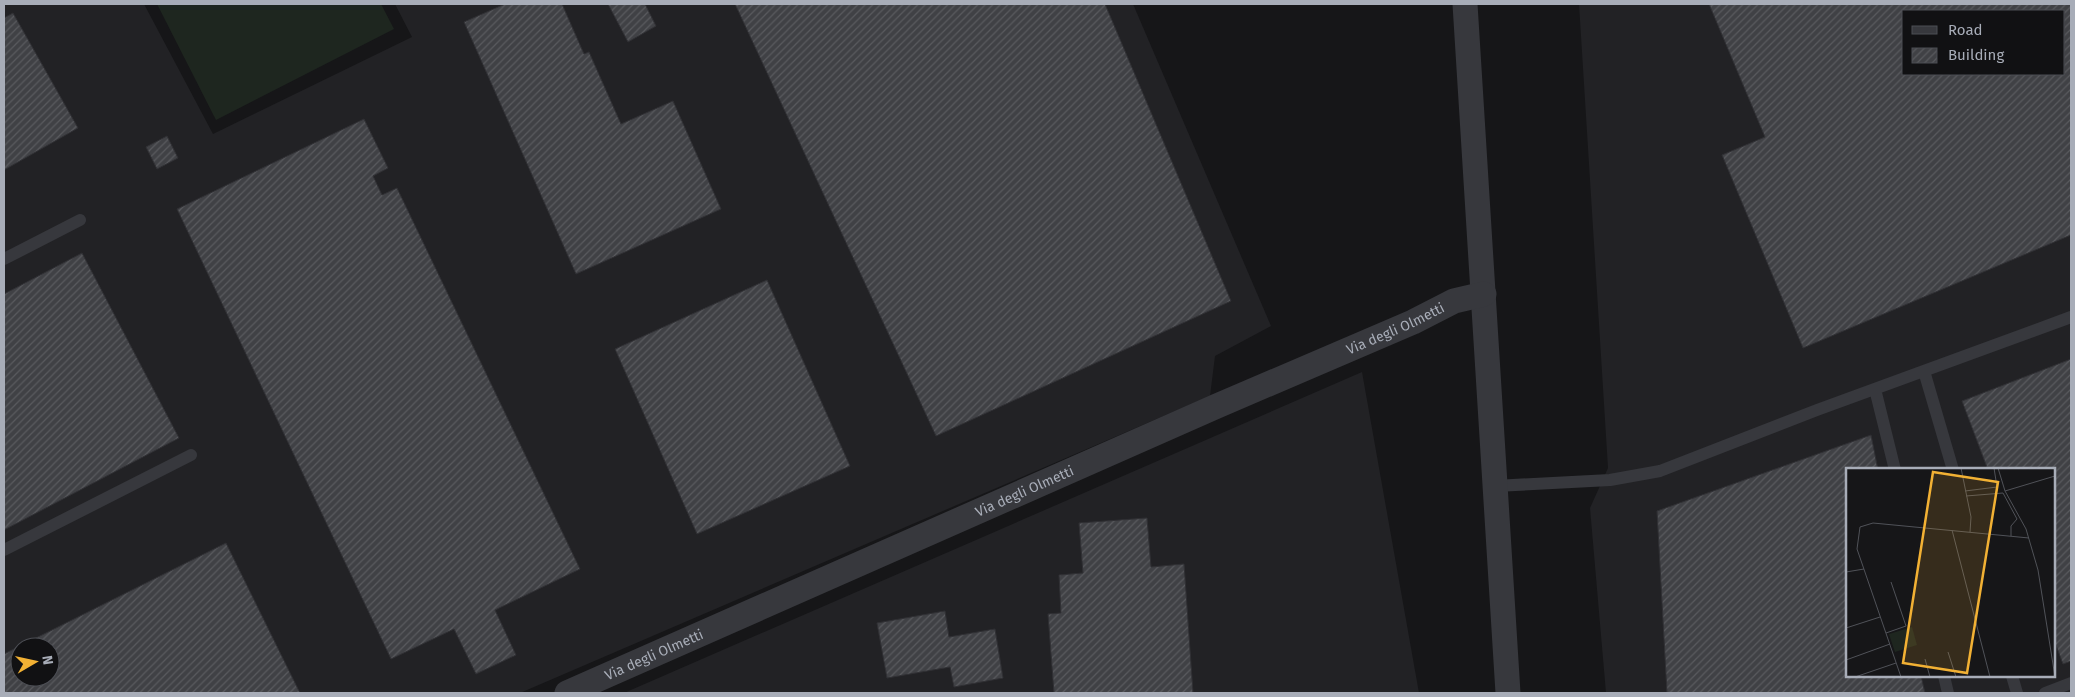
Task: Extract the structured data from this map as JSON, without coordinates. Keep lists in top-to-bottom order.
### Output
{
  "streets": {
    "street": ["Via degli Olmetti"]
  },
  "legend": ["Road", "Building"],
  "north": "right"
}
